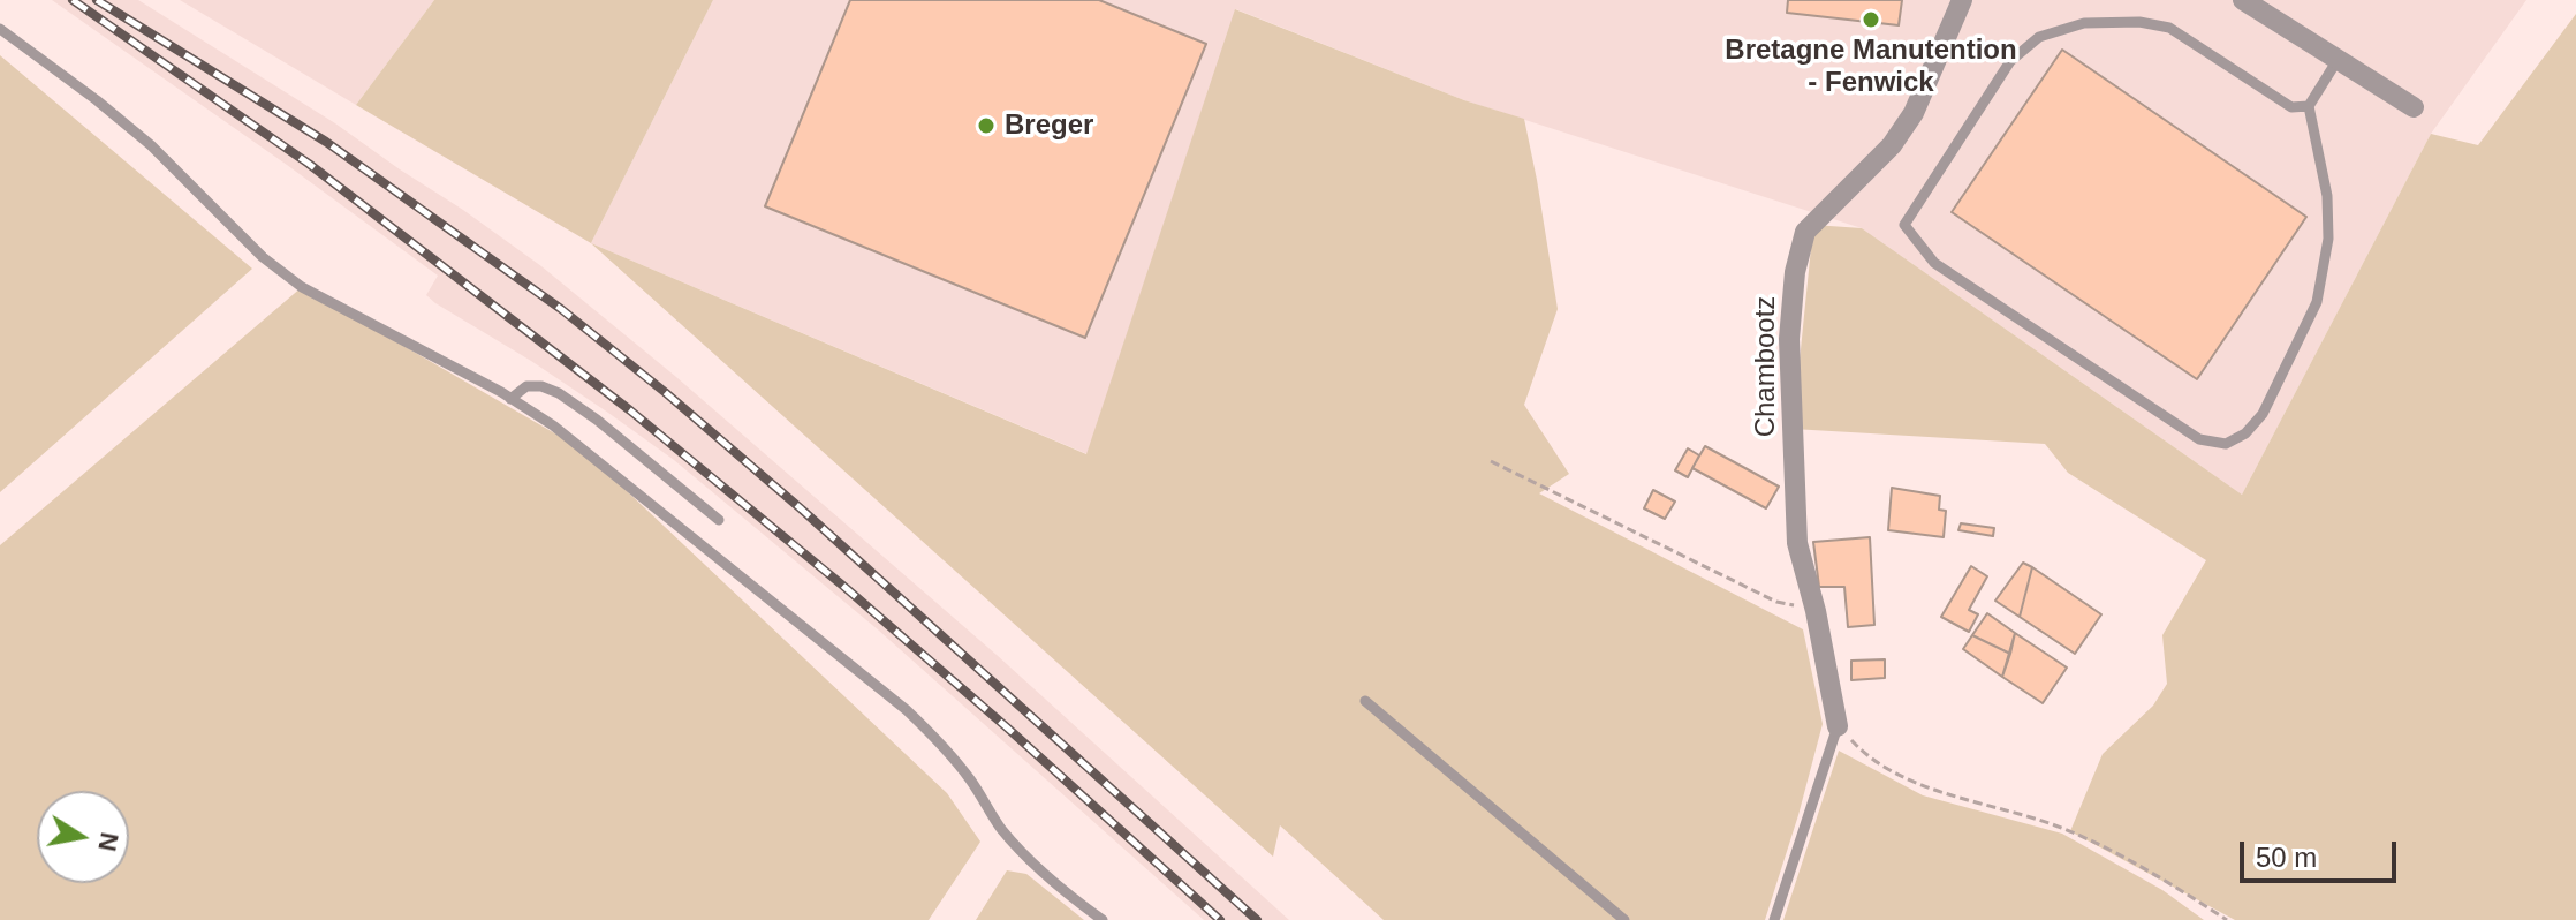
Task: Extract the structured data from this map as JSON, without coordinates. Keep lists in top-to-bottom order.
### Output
{
  "streets": {
    "street": ["Chambootz"]
  },
  "places": ["Bretagne Manutention - Fenwick", "Breger"],
  "scale_bar": "50 m",
  "north": "right"
}
